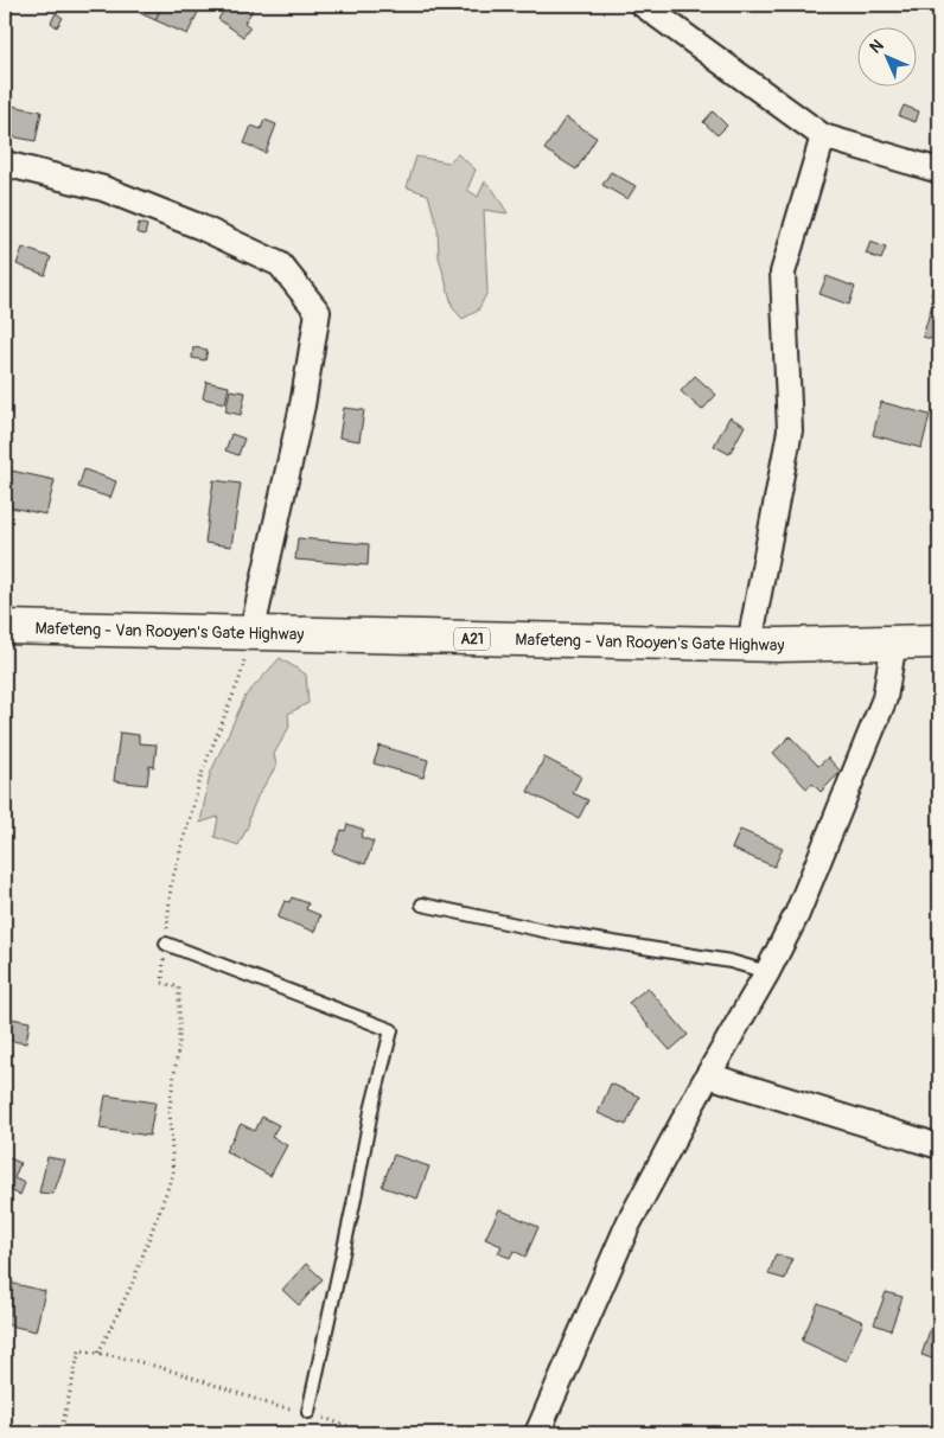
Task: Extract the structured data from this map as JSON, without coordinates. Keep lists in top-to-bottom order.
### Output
{
  "streets": {
    "main road": ["Mafeteng - Van Rooyen's Gate Highway", "A21"]
  },
  "north": "top left"
}
